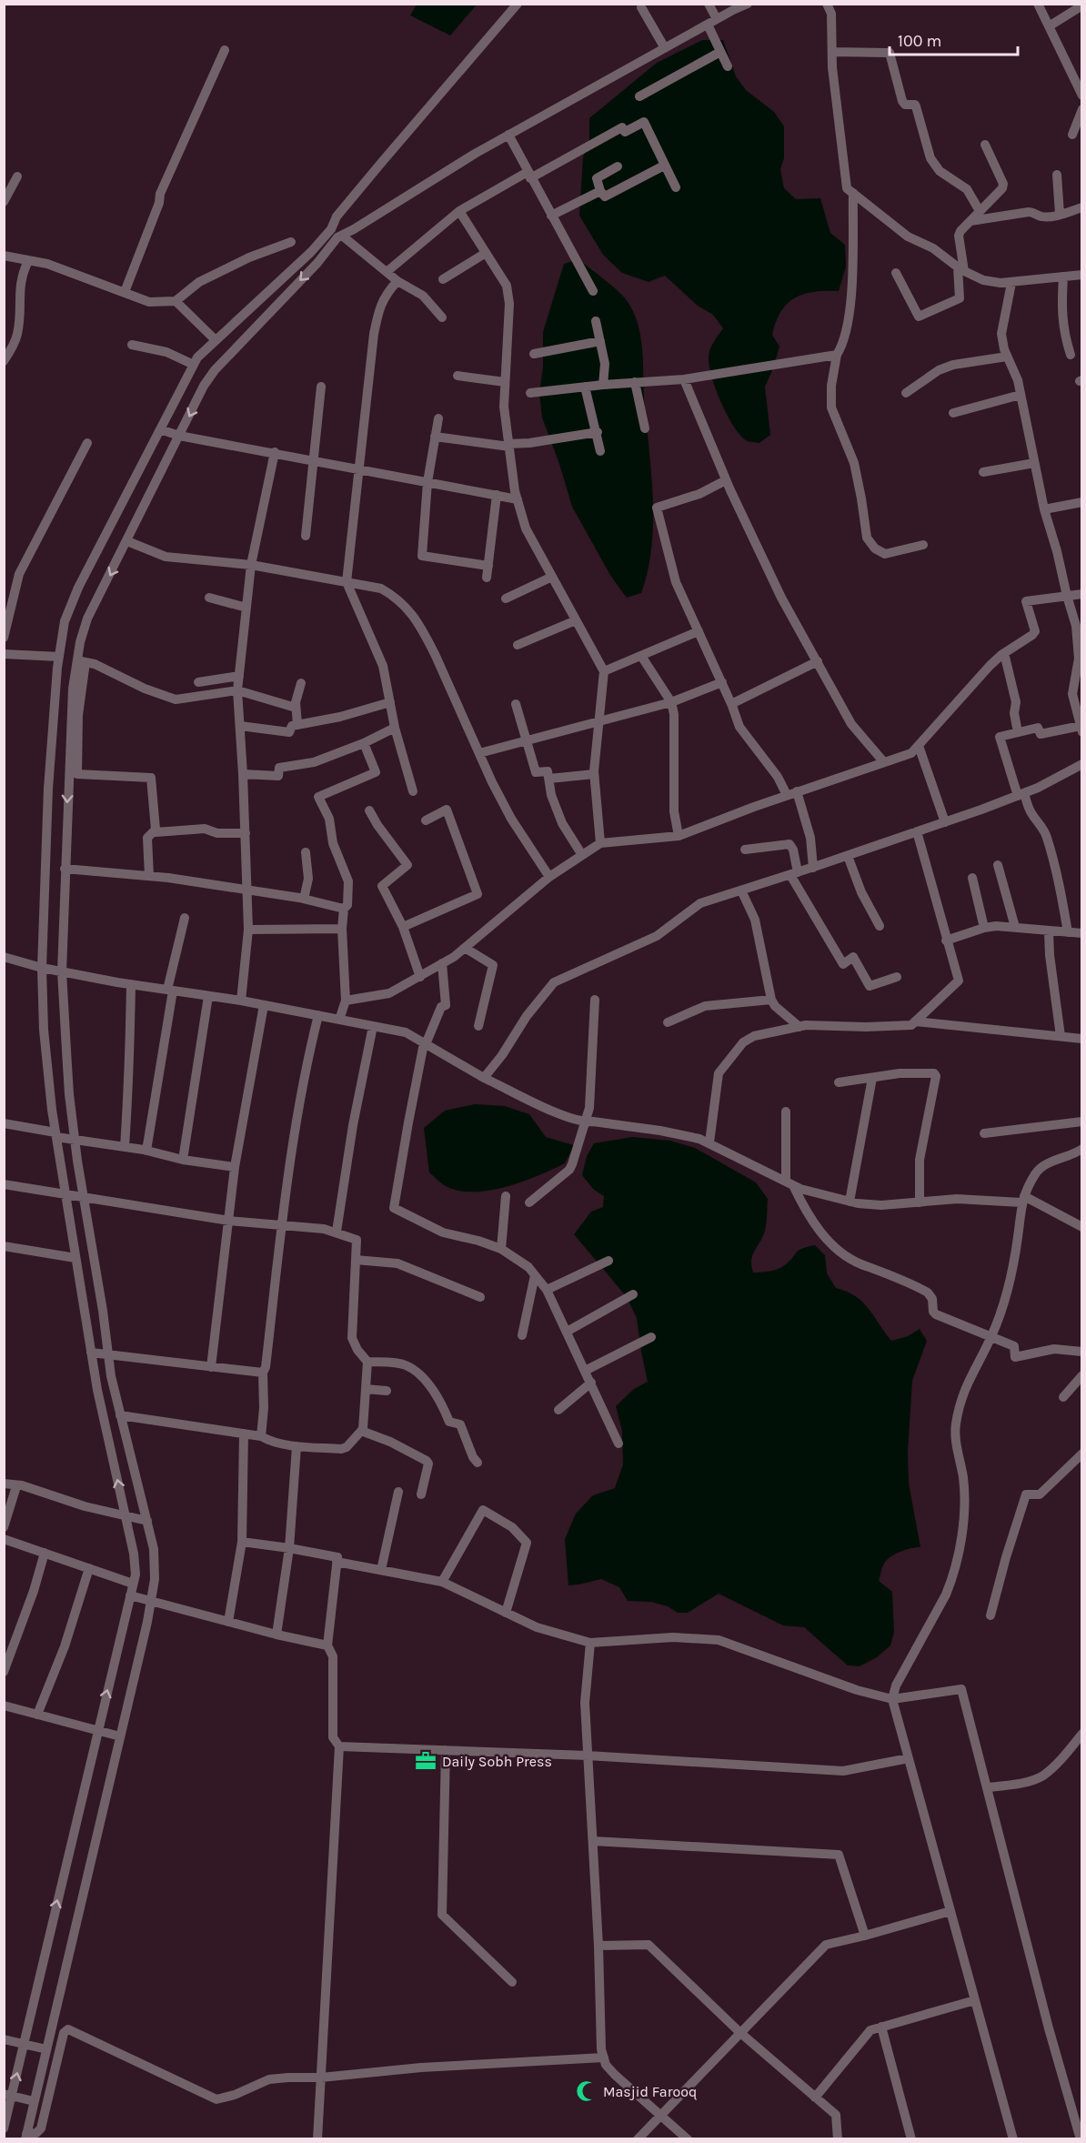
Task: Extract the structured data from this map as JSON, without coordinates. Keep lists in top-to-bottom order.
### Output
{
  "places": {
    "office": ["Daily Sobh Press"],
    "mosque": ["Masjid Farooq"]
  },
  "scale_bar": "100 m"
}
